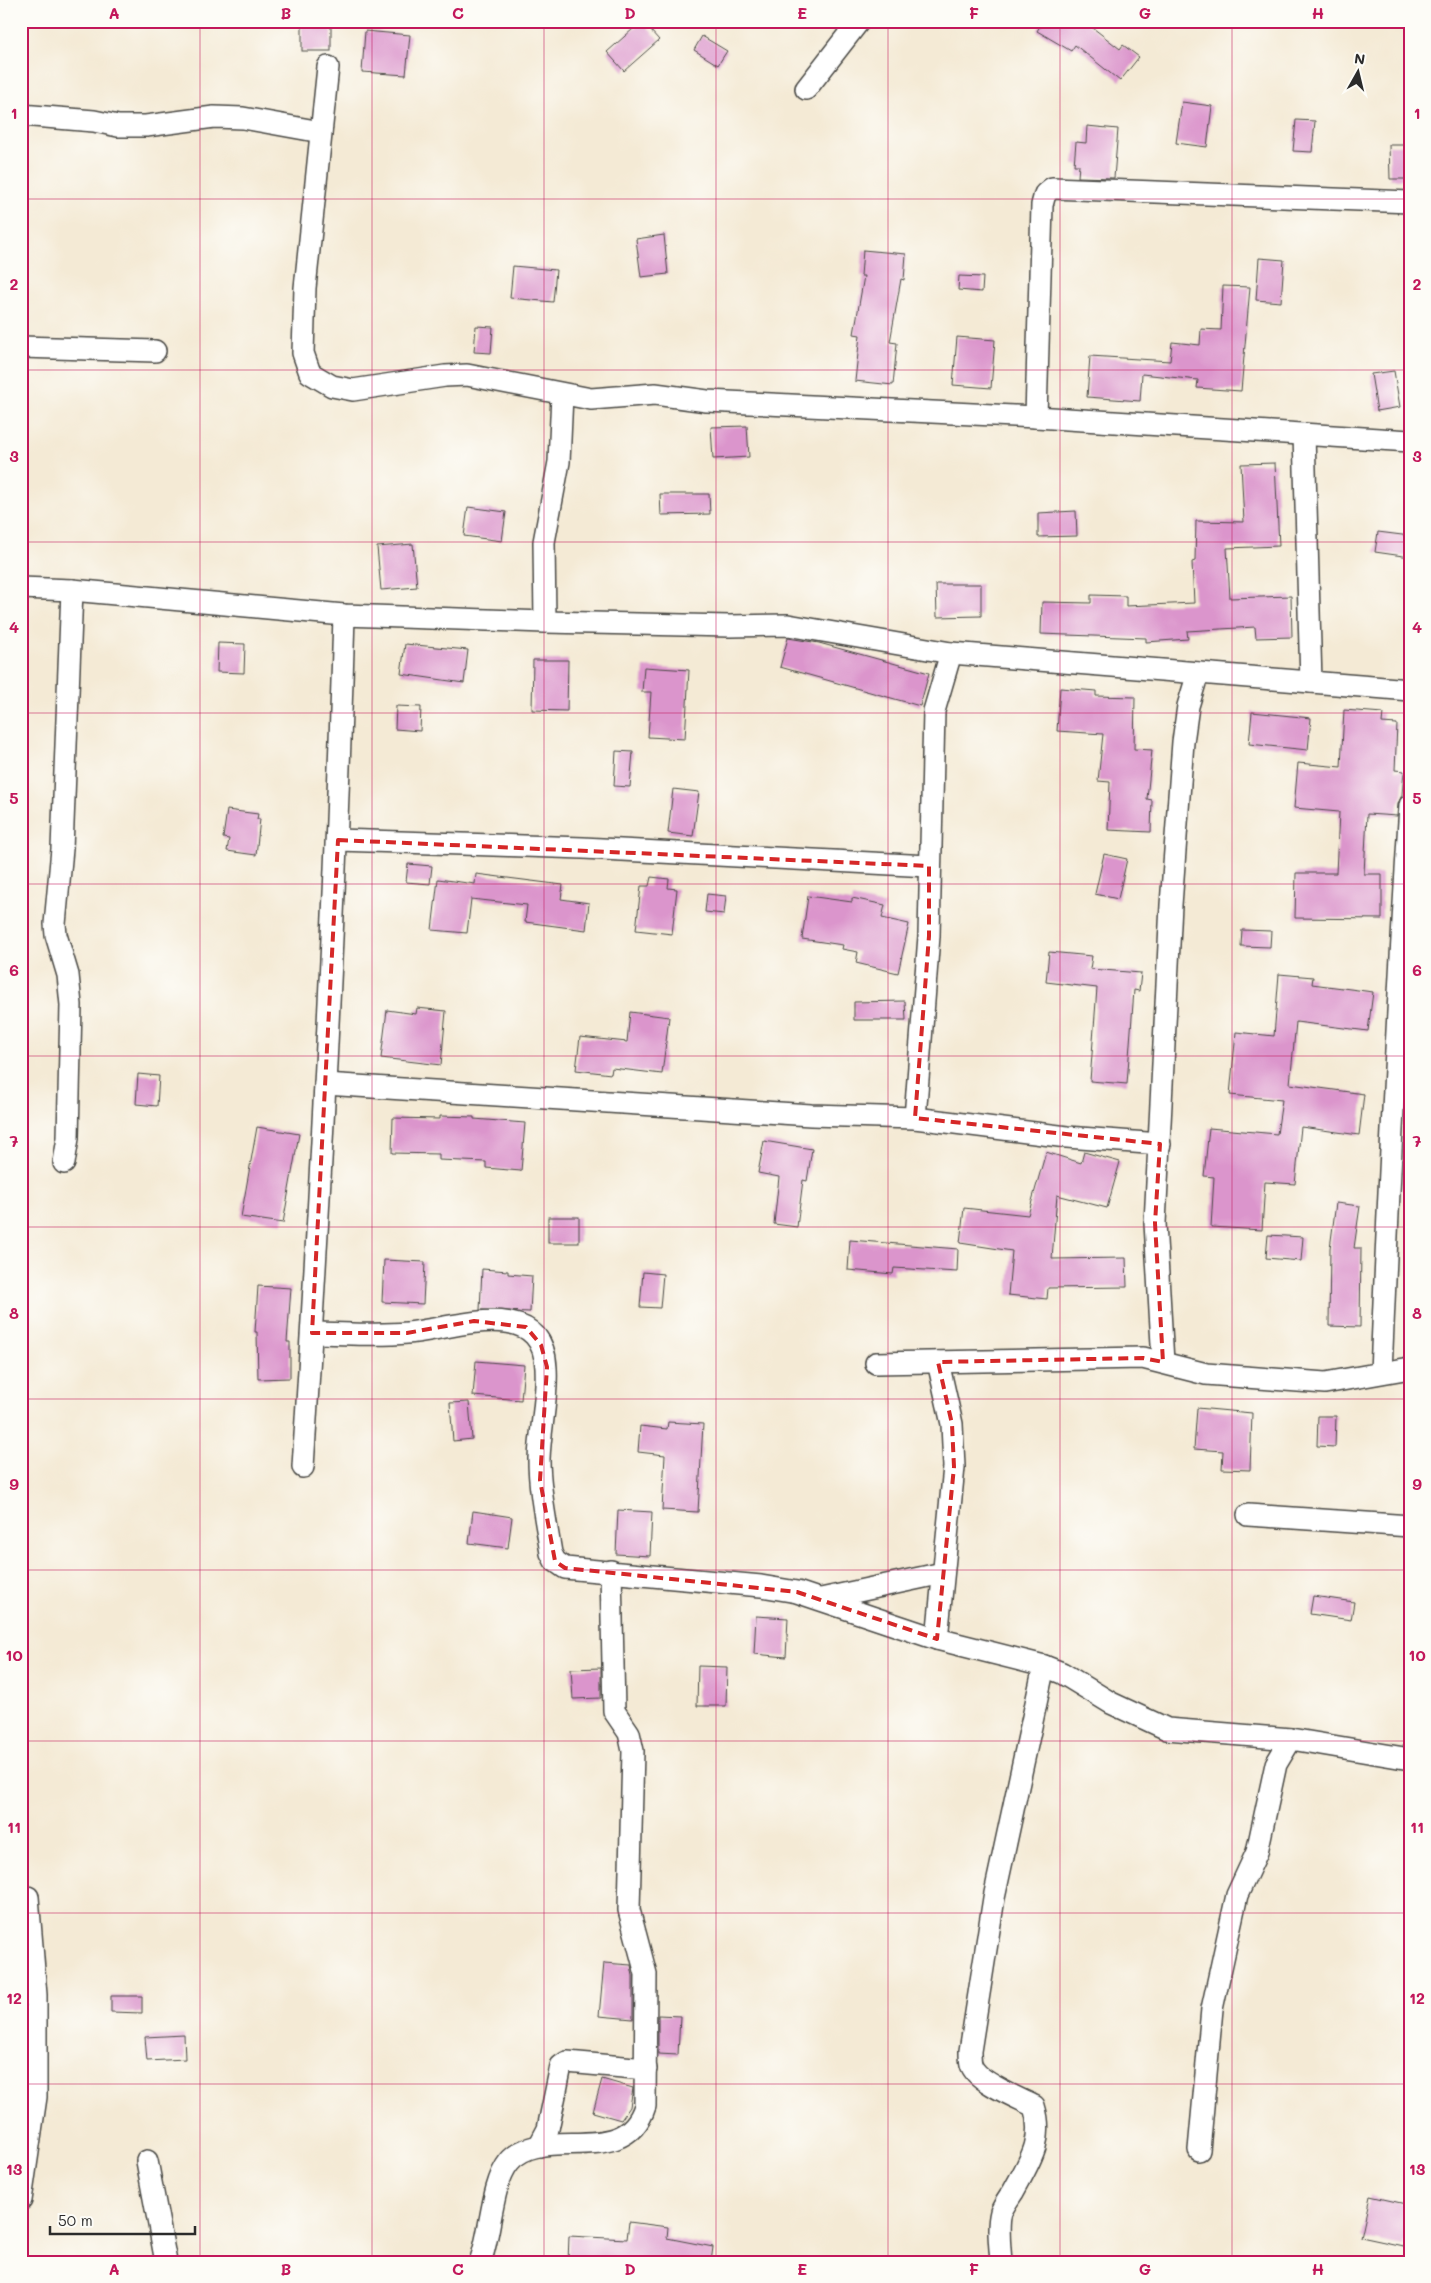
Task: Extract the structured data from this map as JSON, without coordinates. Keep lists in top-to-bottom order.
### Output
{
  "scale_bar": "50 m",
  "north": "top",
  "grid": {
    "columns": [
      "A",
      "B",
      "C",
      "D",
      "E",
      "F",
      "G",
      "H"
    ],
    "rows": [
      "1",
      "2",
      "3",
      "4",
      "5",
      "6",
      "7",
      "8",
      "9",
      "10",
      "11",
      "12",
      "13"
    ]
  }
}
